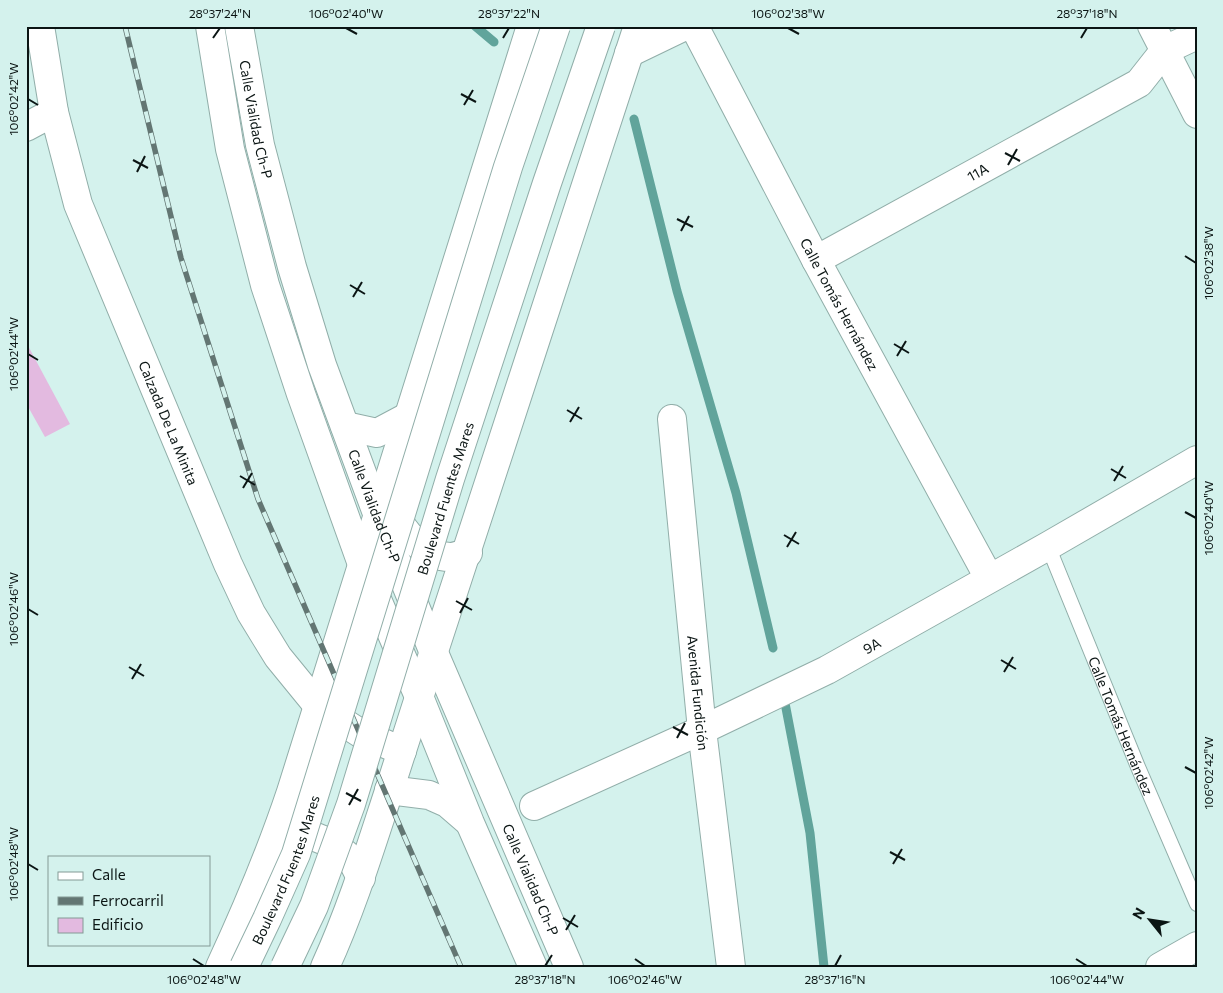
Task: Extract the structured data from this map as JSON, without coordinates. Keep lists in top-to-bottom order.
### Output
{
  "streets": {
    "street": [
      "Calle Vialidad Ch-P",
      "11A",
      "Calle Tomás Hernández",
      "Calzada De La Minita",
      "Boulevard Fuentes Mares",
      "9A",
      "Avenida Fundición"
    ]
  },
  "crossings": [
    ["11A", "Calle Tomás Hernández"],
    ["Calle Tomás Hernández", "9A"],
    ["9A", "Avenida Fundición"]
  ],
  "legend": ["Calle", "Ferrocarril", "Edificio"],
  "north": "top left",
  "coordinates": [
    "28°37'24\"N",
    "106°02'40\"W",
    "28°37'22\"N",
    "106°02'38\"W",
    "28°37'18\"N",
    "106°02'42\"W",
    "106°02'44\"W",
    "106°02'46\"W",
    "106°02'48\"W",
    "28°37'16\"N"
  ]
}
